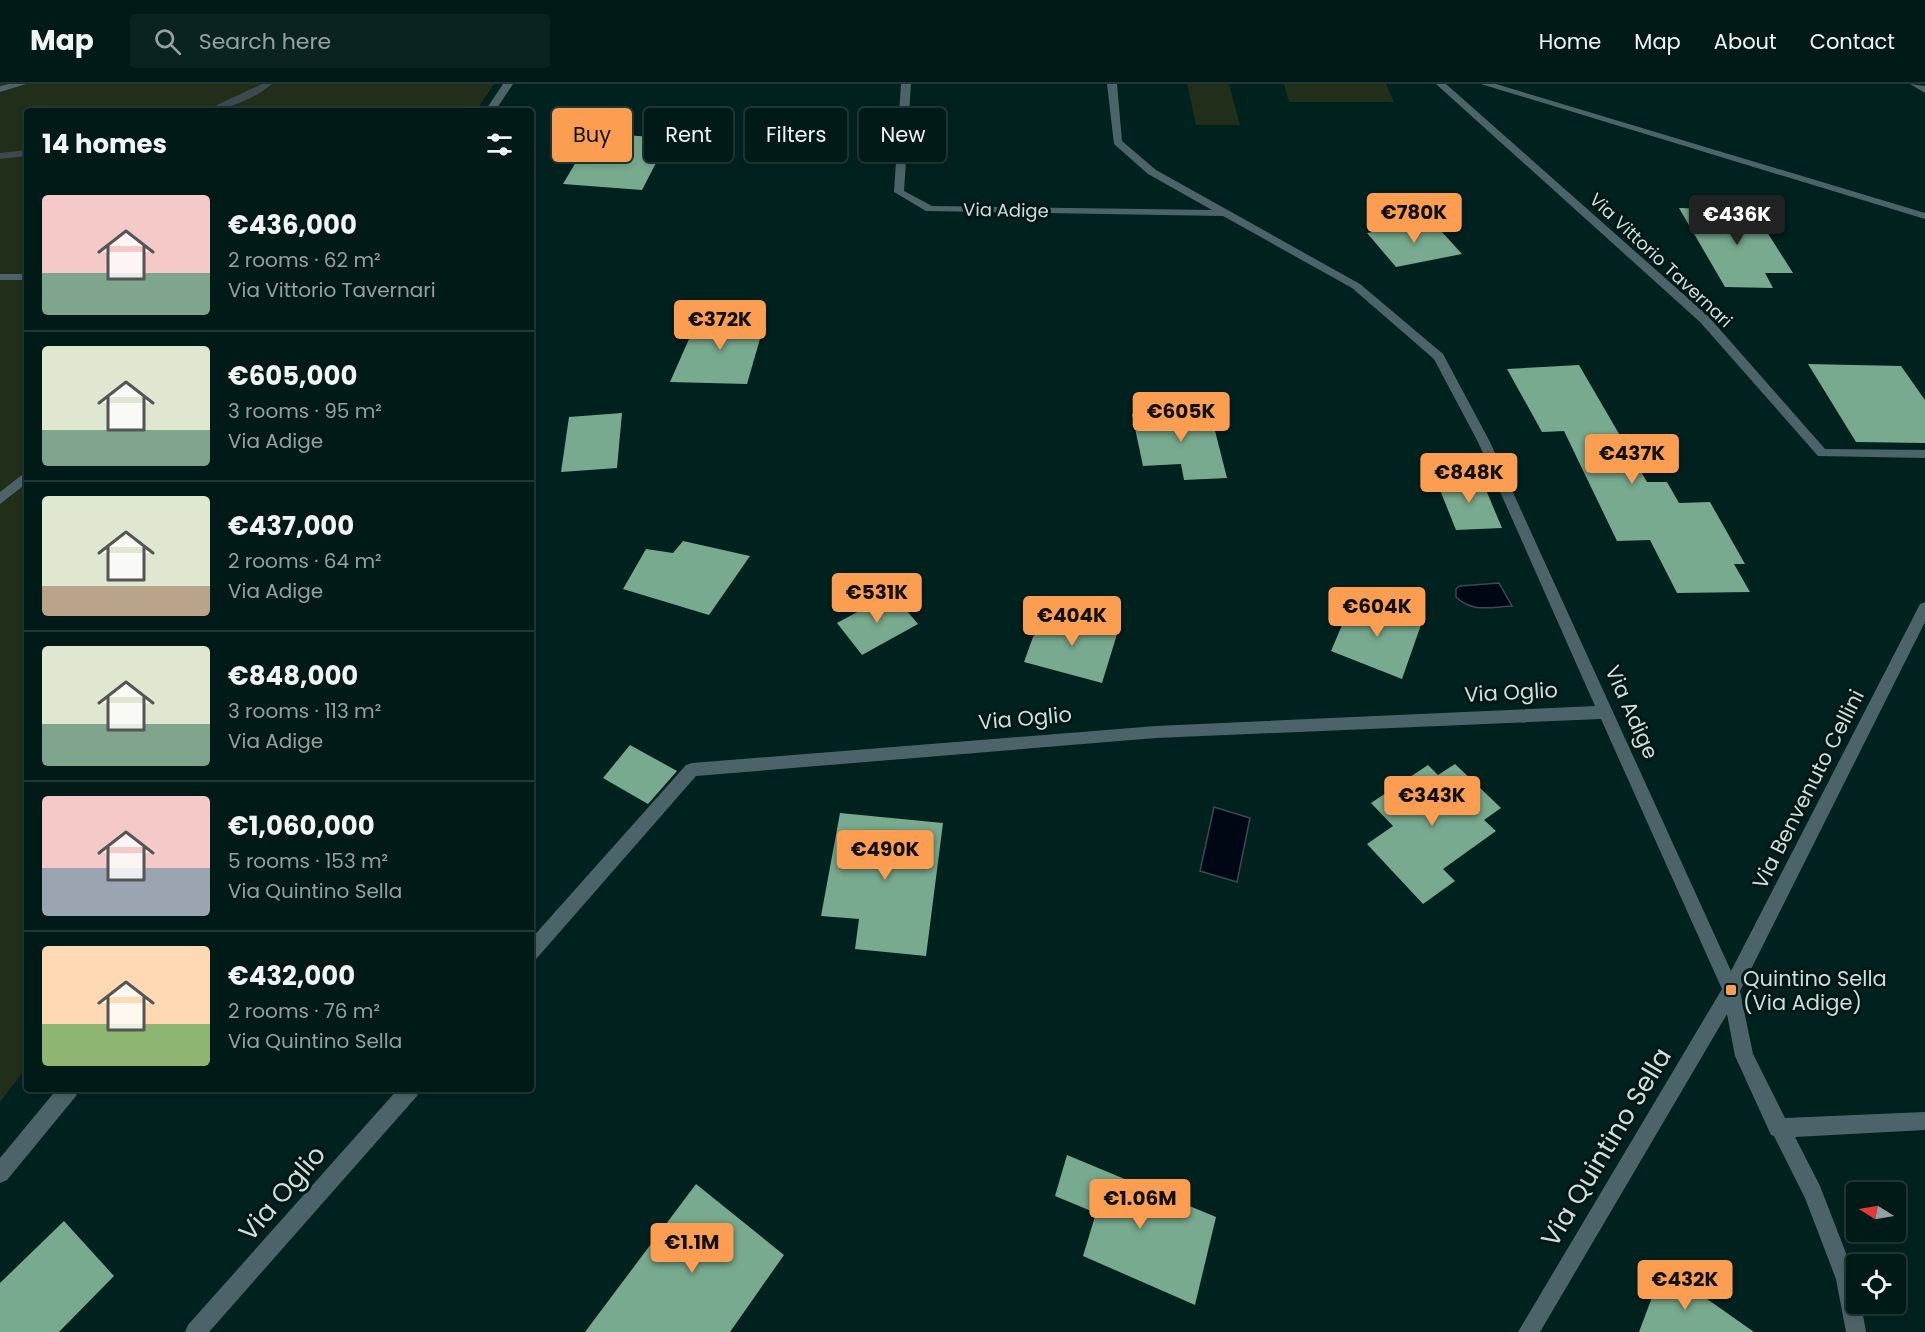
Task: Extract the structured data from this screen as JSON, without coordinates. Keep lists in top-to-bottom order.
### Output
{
  "streets": {
    "street": [
      "Via Adige",
      "Via Vittorio Tavernari",
      "Via Oglio",
      "Via Benvenuto Cellini",
      "Via Quintino Sella"
    ]
  },
  "crossings": [
    ["Via Adige", "Via Oglio"],
    ["Via Adige", "Via Benvenuto Cellini"],
    ["Via Adige", "Via Quintino Sella"],
    ["Via Benvenuto Cellini", "Via Quintino Sella"]
  ],
  "places": {
    "transit": ["Quintino Sella (Via Adige)"]
  },
  "north": "left",
  "page": {
    "header": "Map",
    "search": "Search here",
    "nav": [
      "Home",
      "Map",
      "About",
      "Contact"
    ],
    "chip": [
      "Buy",
      "Rent",
      "Filters",
      "New"
    ],
    "heading": "14 homes",
    "list": [
      {
        "name": "€436,000",
        "note": "2 rooms · 62 m² · Via Vittorio Tavernari"
      },
      {
        "name": "€605,000",
        "note": "3 rooms · 95 m² · Via Adige"
      },
      {
        "name": "€437,000",
        "note": "2 rooms · 64 m² · Via Adige"
      },
      {
        "name": "€848,000",
        "note": "3 rooms · 113 m² · Via Adige"
      },
      {
        "name": "€1,060,000",
        "note": "5 rooms · 153 m² · Via Quintino Sella"
      },
      {
        "name": "€432,000",
        "note": "2 rooms · 76 m² · Via Quintino Sella"
      }
    ],
    "price": [
      "€780K",
      "€436K",
      "€372K",
      "€605K",
      "€437K",
      "€848K",
      "€531K",
      "€604K",
      "€404K",
      "€343K",
      "€490K",
      "€1.06M",
      "€1.1M",
      "€432K"
    ]
  }
}
